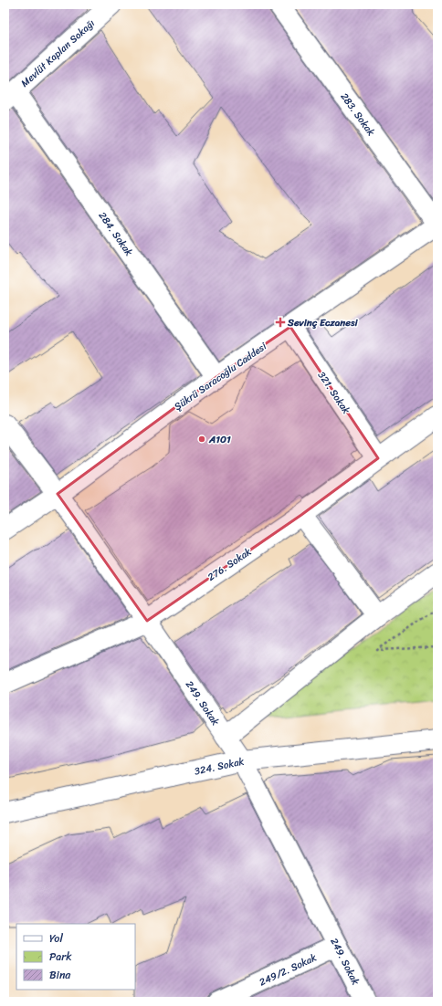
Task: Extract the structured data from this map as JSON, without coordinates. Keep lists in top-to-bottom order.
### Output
{
  "streets": {
    "street": [
      "Mevlüt Kaplan Sokağı",
      "283. Sokak",
      "284. Sokak",
      "Şükrü Saracoğlu Caddesi",
      "321. Sokak",
      "276. Sokak",
      "249. Sokak",
      "324. Sokak",
      "249/2. Sokak"
    ]
  },
  "crossings": [
    ["Mevlüt Kaplan Sokağı", "284. Sokak"],
    ["283. Sokak", "Şükrü Saracoğlu Caddesi"],
    ["284. Sokak", "Şükrü Saracoğlu Caddesi"],
    ["Şükrü Saracoğlu Caddesi", "321. Sokak"],
    ["Şükrü Saracoğlu Caddesi", "249. Sokak"],
    ["321. Sokak", "276. Sokak"],
    ["276. Sokak", "249. Sokak"],
    ["249. Sokak", "324. Sokak"],
    ["249. Sokak", "249/2. Sokak"]
  ],
  "places": {
    "health": ["Sevinç Eczanesi"],
    "other": ["A101"]
  },
  "legend": ["Yol", "Park", "Bina"]
}
